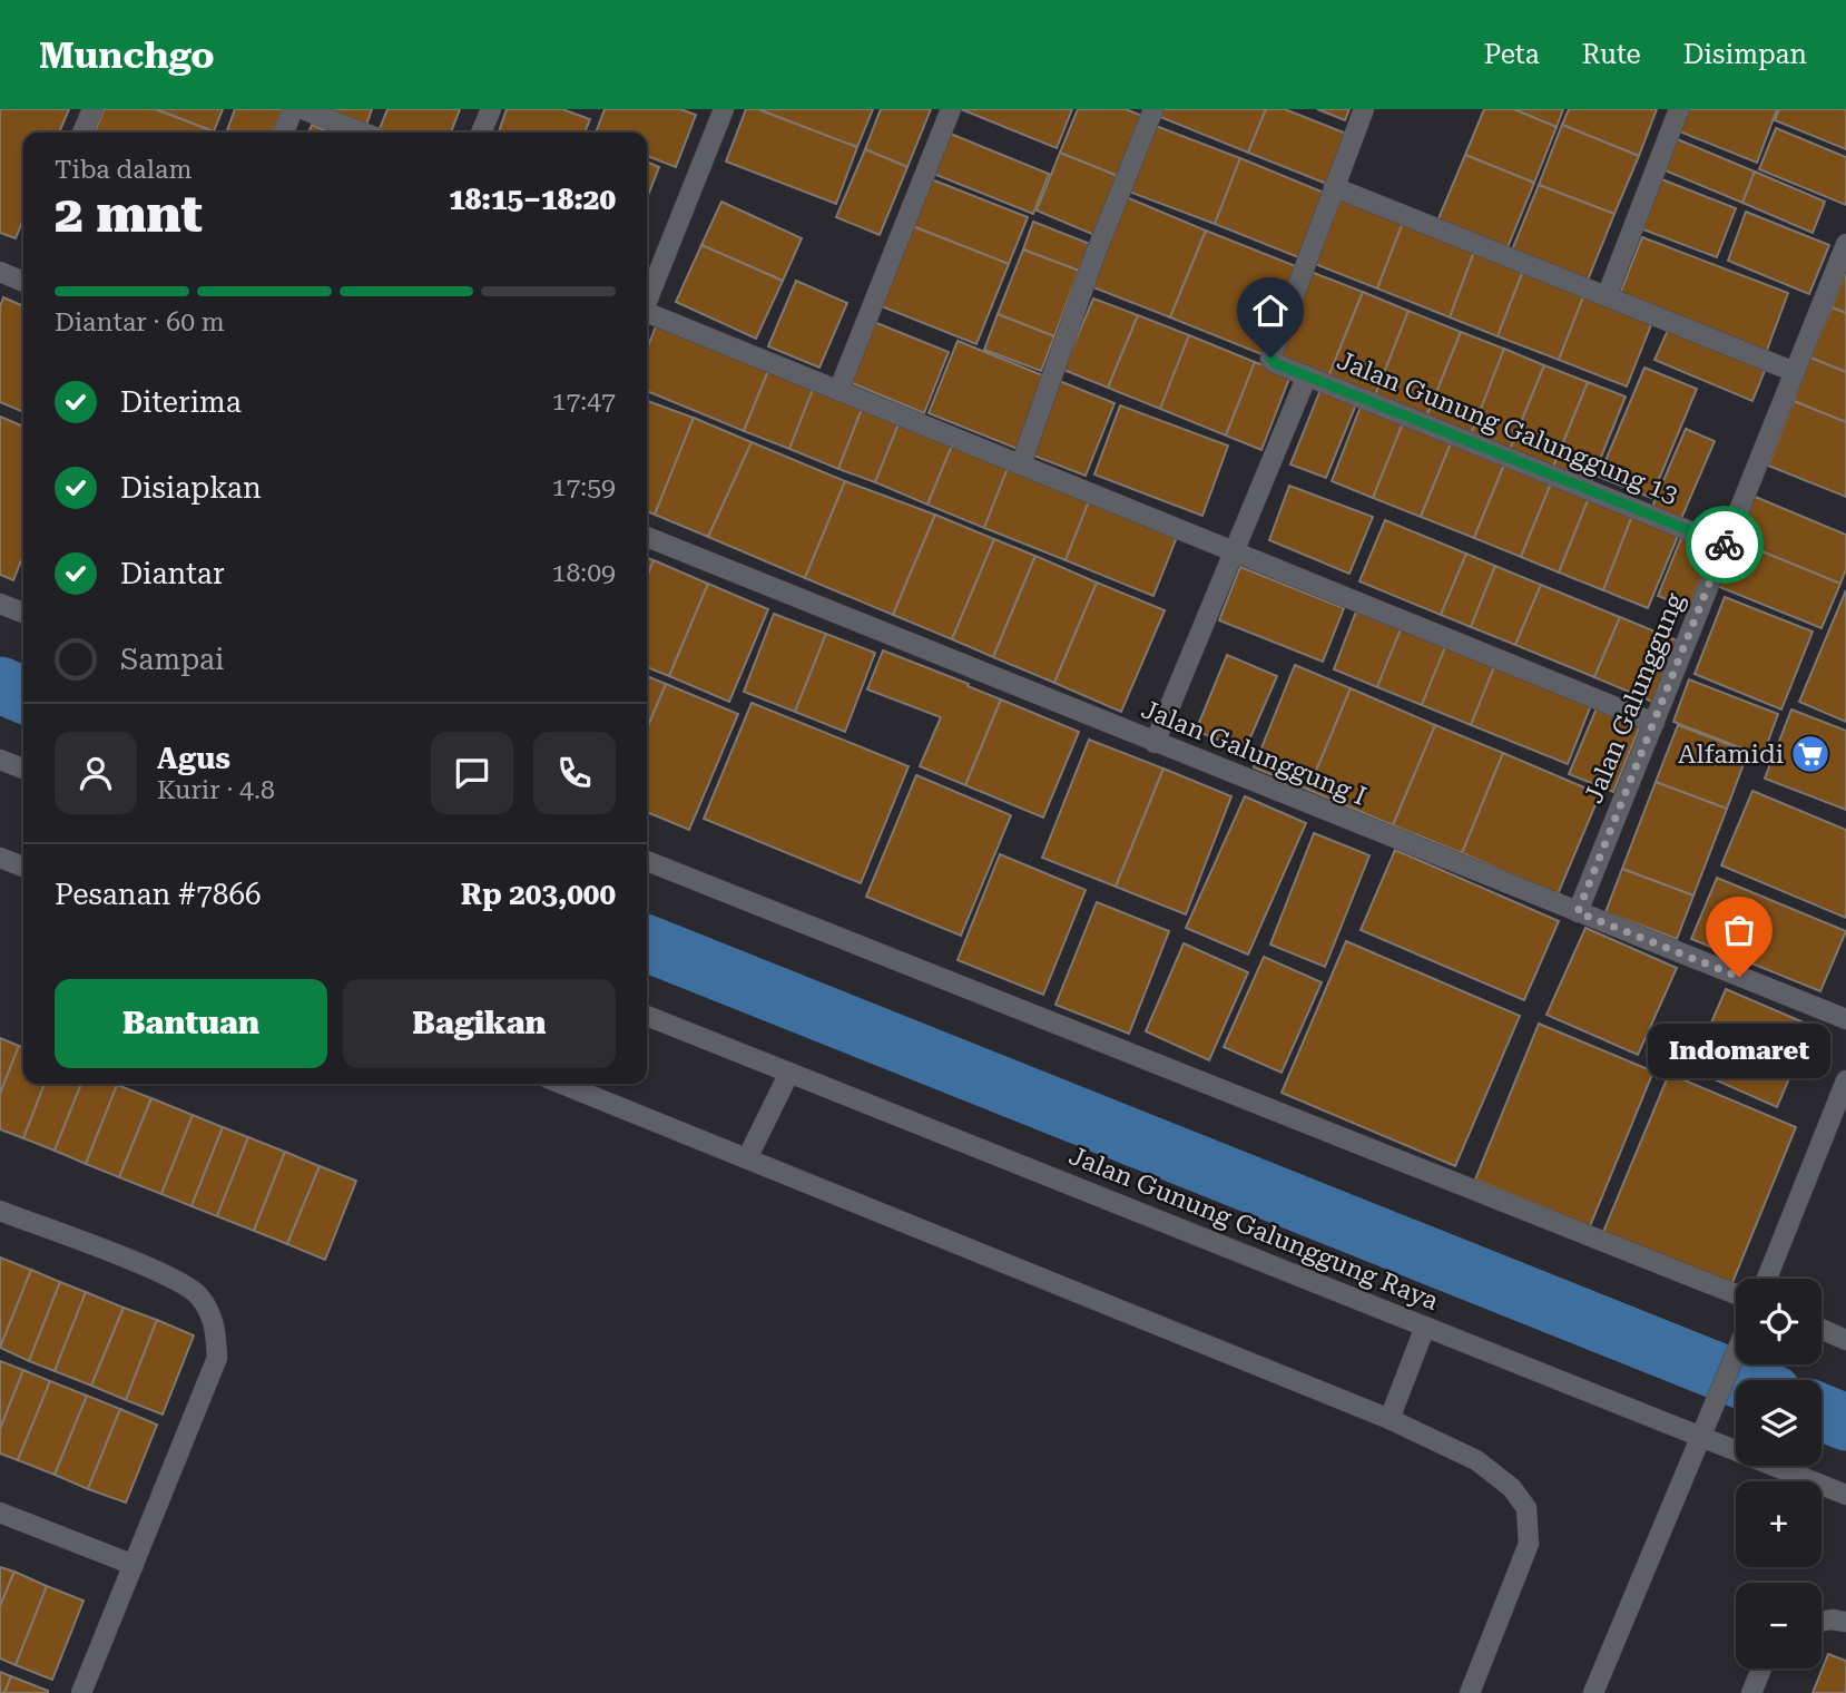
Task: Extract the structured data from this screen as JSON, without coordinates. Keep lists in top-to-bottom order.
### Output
{
  "streets": {
    "street": [
      "Jalan Gunung Galunggung 13",
      "Jalan Galunggung",
      "Jalan Galunggung I",
      "Jalan Gunung Galunggung Raya"
    ]
  },
  "crossings": [
    ["Jalan Gunung Galunggung 13", "Jalan Galunggung"],
    ["Jalan Galunggung", "Jalan Galunggung I"]
  ],
  "places": {
    "supermarket": ["Alfamidi"],
    "other": ["Indomaret"]
  },
  "page": {
    "header": "Munchgo",
    "nav": ["Peta", "Rute", "Disimpan"],
    "heading": ["2 mnt", "Tiba dalam", "18:15–18:20"],
    "panel": [
      "Agus",
      "Kurir · 4.8",
      "Pesanan #7866",
      "Rp 203,000"
    ],
    "bar": "Diantar · 60 m",
    "list": [
      ["Diterima", "17:47"],
      ["Disiapkan", "17:59"],
      ["Diantar", "18:09"],
      "Sampai"
    ],
    "buttons": ["Bantuan", "Bagikan"],
    "bubble": "Indomaret",
    "map_buttons": ["+", "−"]
  }
}
